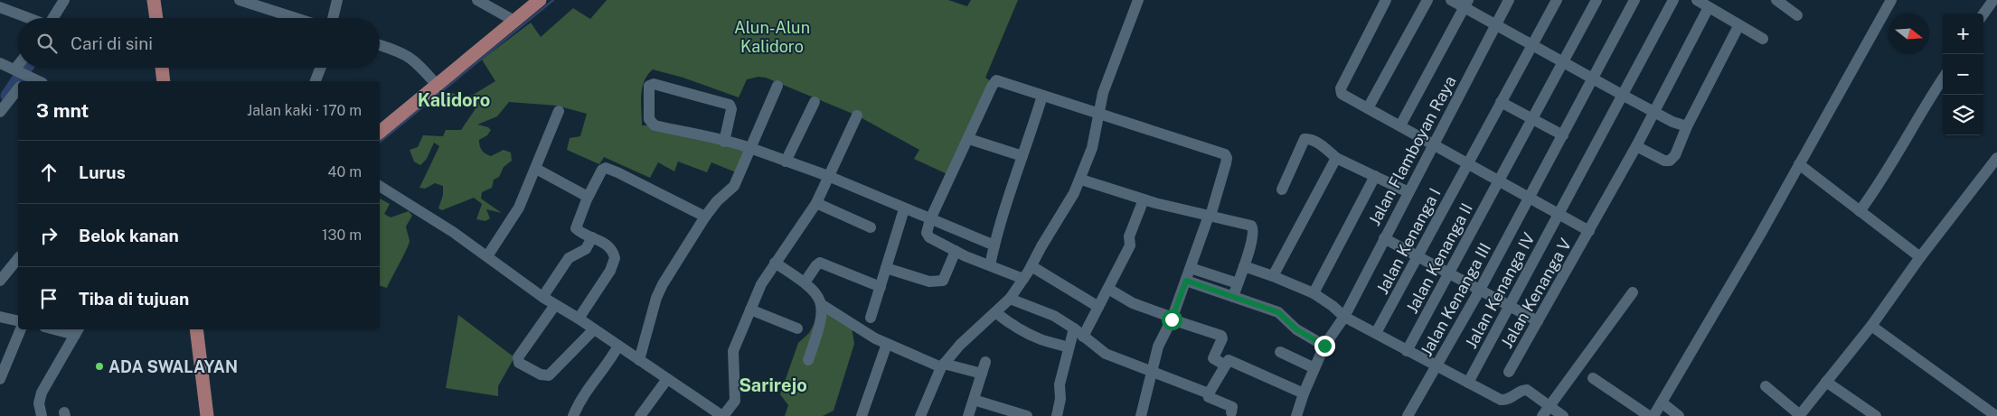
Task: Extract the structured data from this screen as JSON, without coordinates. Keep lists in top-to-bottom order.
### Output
{
  "streets": {
    "street": [
      "Jalan Flamboyan Raya",
      "Jalan Kenanga I",
      "Jalan Kenanga II",
      "Jalan Kenanga IV",
      "Jalan Kenanga V",
      "Jalan Kenanga III"
    ]
  },
  "districts": ["Kalidoro", "Sarirejo"],
  "parks": ["Alun-Alun Kalidoro"],
  "places": ["ADA SWALAYAN"],
  "north": "right",
  "page": {
    "map_buttons": ["+", "−"],
    "search": "Cari di sini",
    "heading": ["3 mnt", "Jalan kaki · 170 m"],
    "list": [
      ["Lurus", "40 m"],
      ["Belok kanan", "130 m"],
      "Tiba di tujuan"
    ]
  }
}
